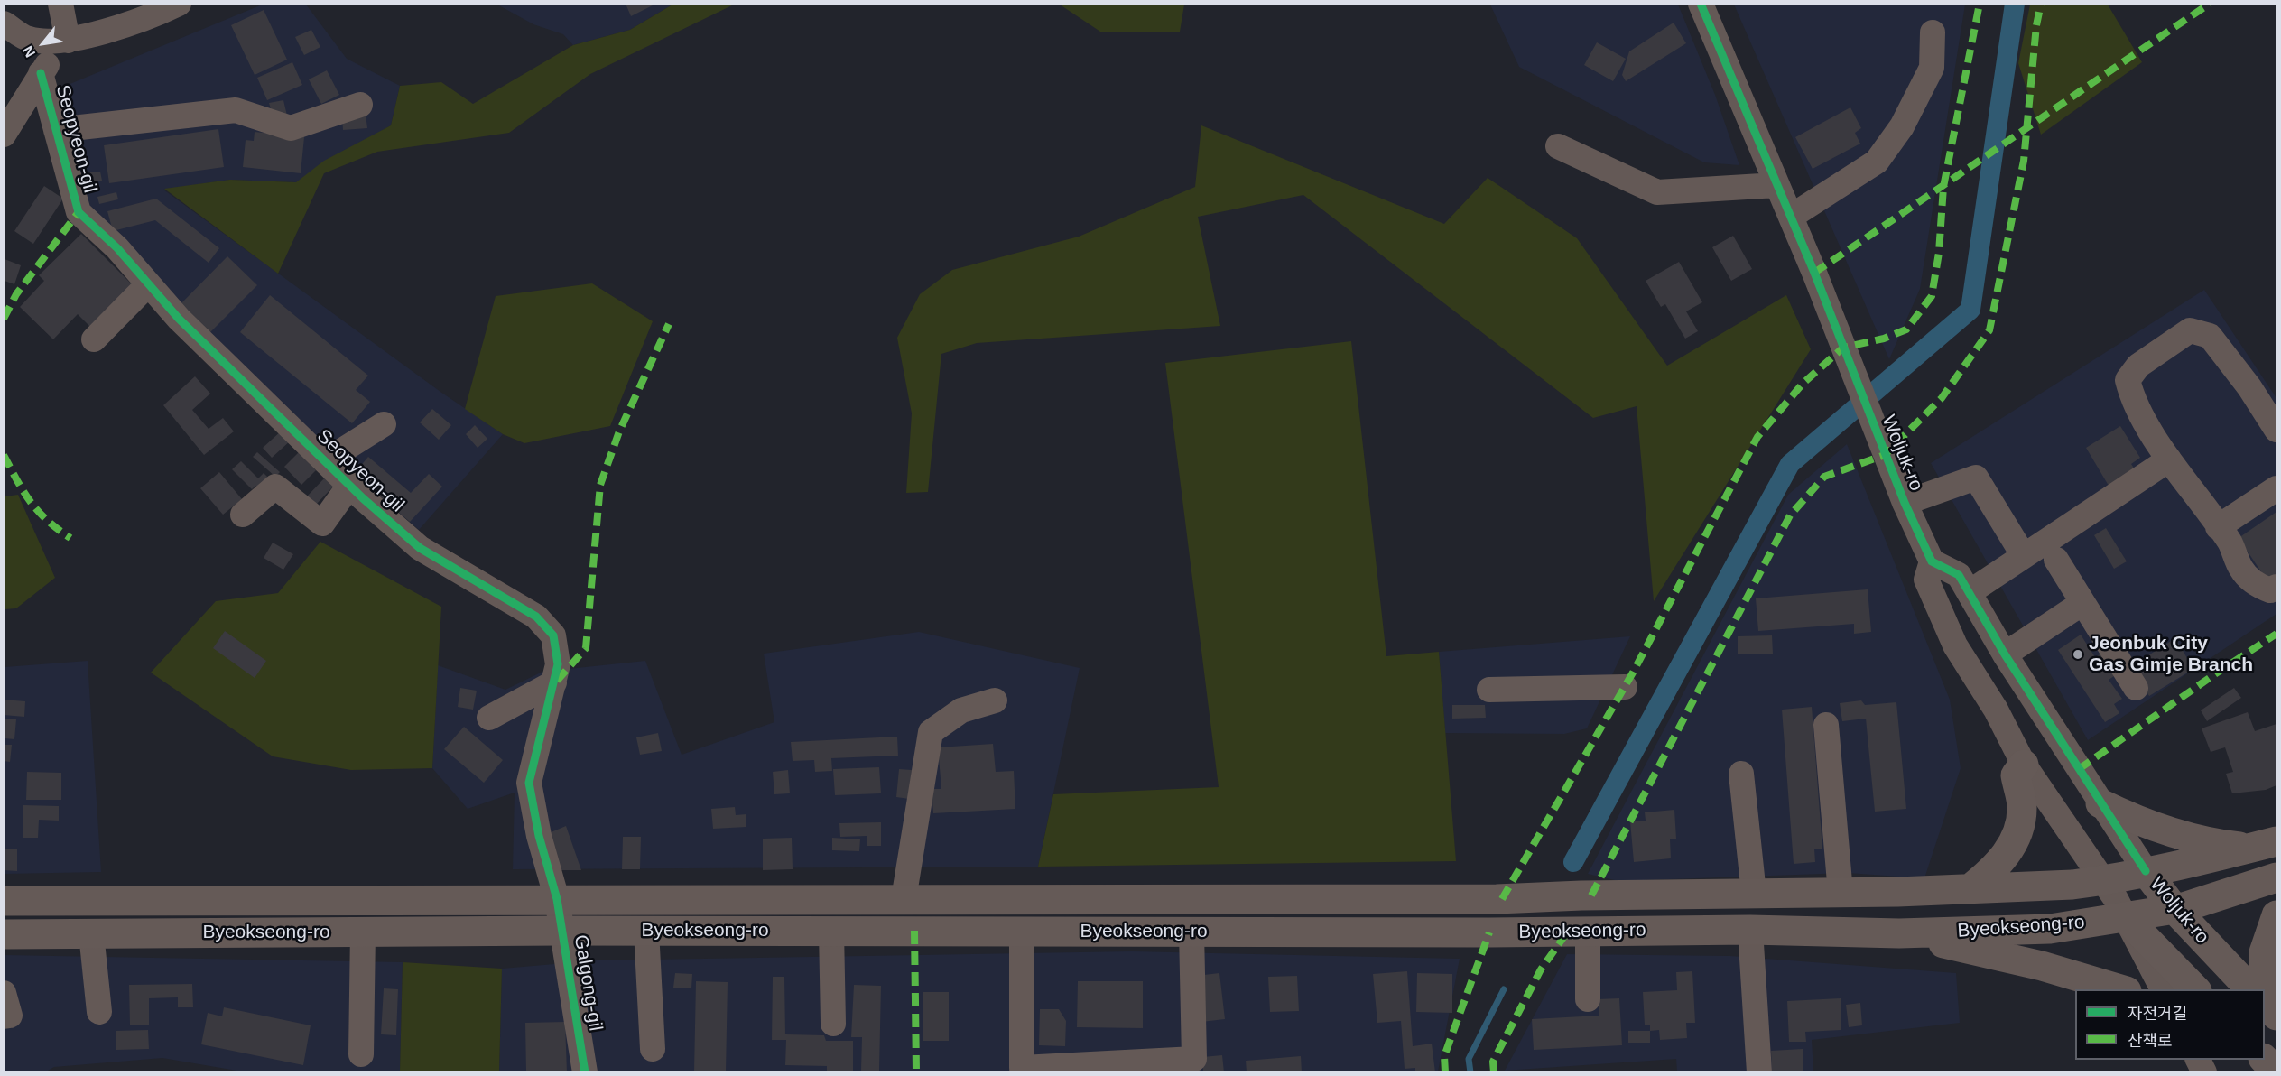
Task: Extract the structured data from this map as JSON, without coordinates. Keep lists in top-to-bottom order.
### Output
{
  "streets": {
    "main road": ["Woljuk-ro", "Byeokseong-ro"],
    "street": ["Seopyeon-gil", "Galgong-gil"]
  },
  "crossings": [
    ["Seopyeon-gil", "Byeokseong-ro"],
    ["Seopyeon-gil", "Galgong-gil"],
    ["Woljuk-ro", "Byeokseong-ro"],
    ["Byeokseong-ro", "Galgong-gil"]
  ],
  "places": ["Jeonbuk City Gas Gimje Branch"],
  "legend": ["자전거길", "산책로"],
  "north": "bottom left"
}
